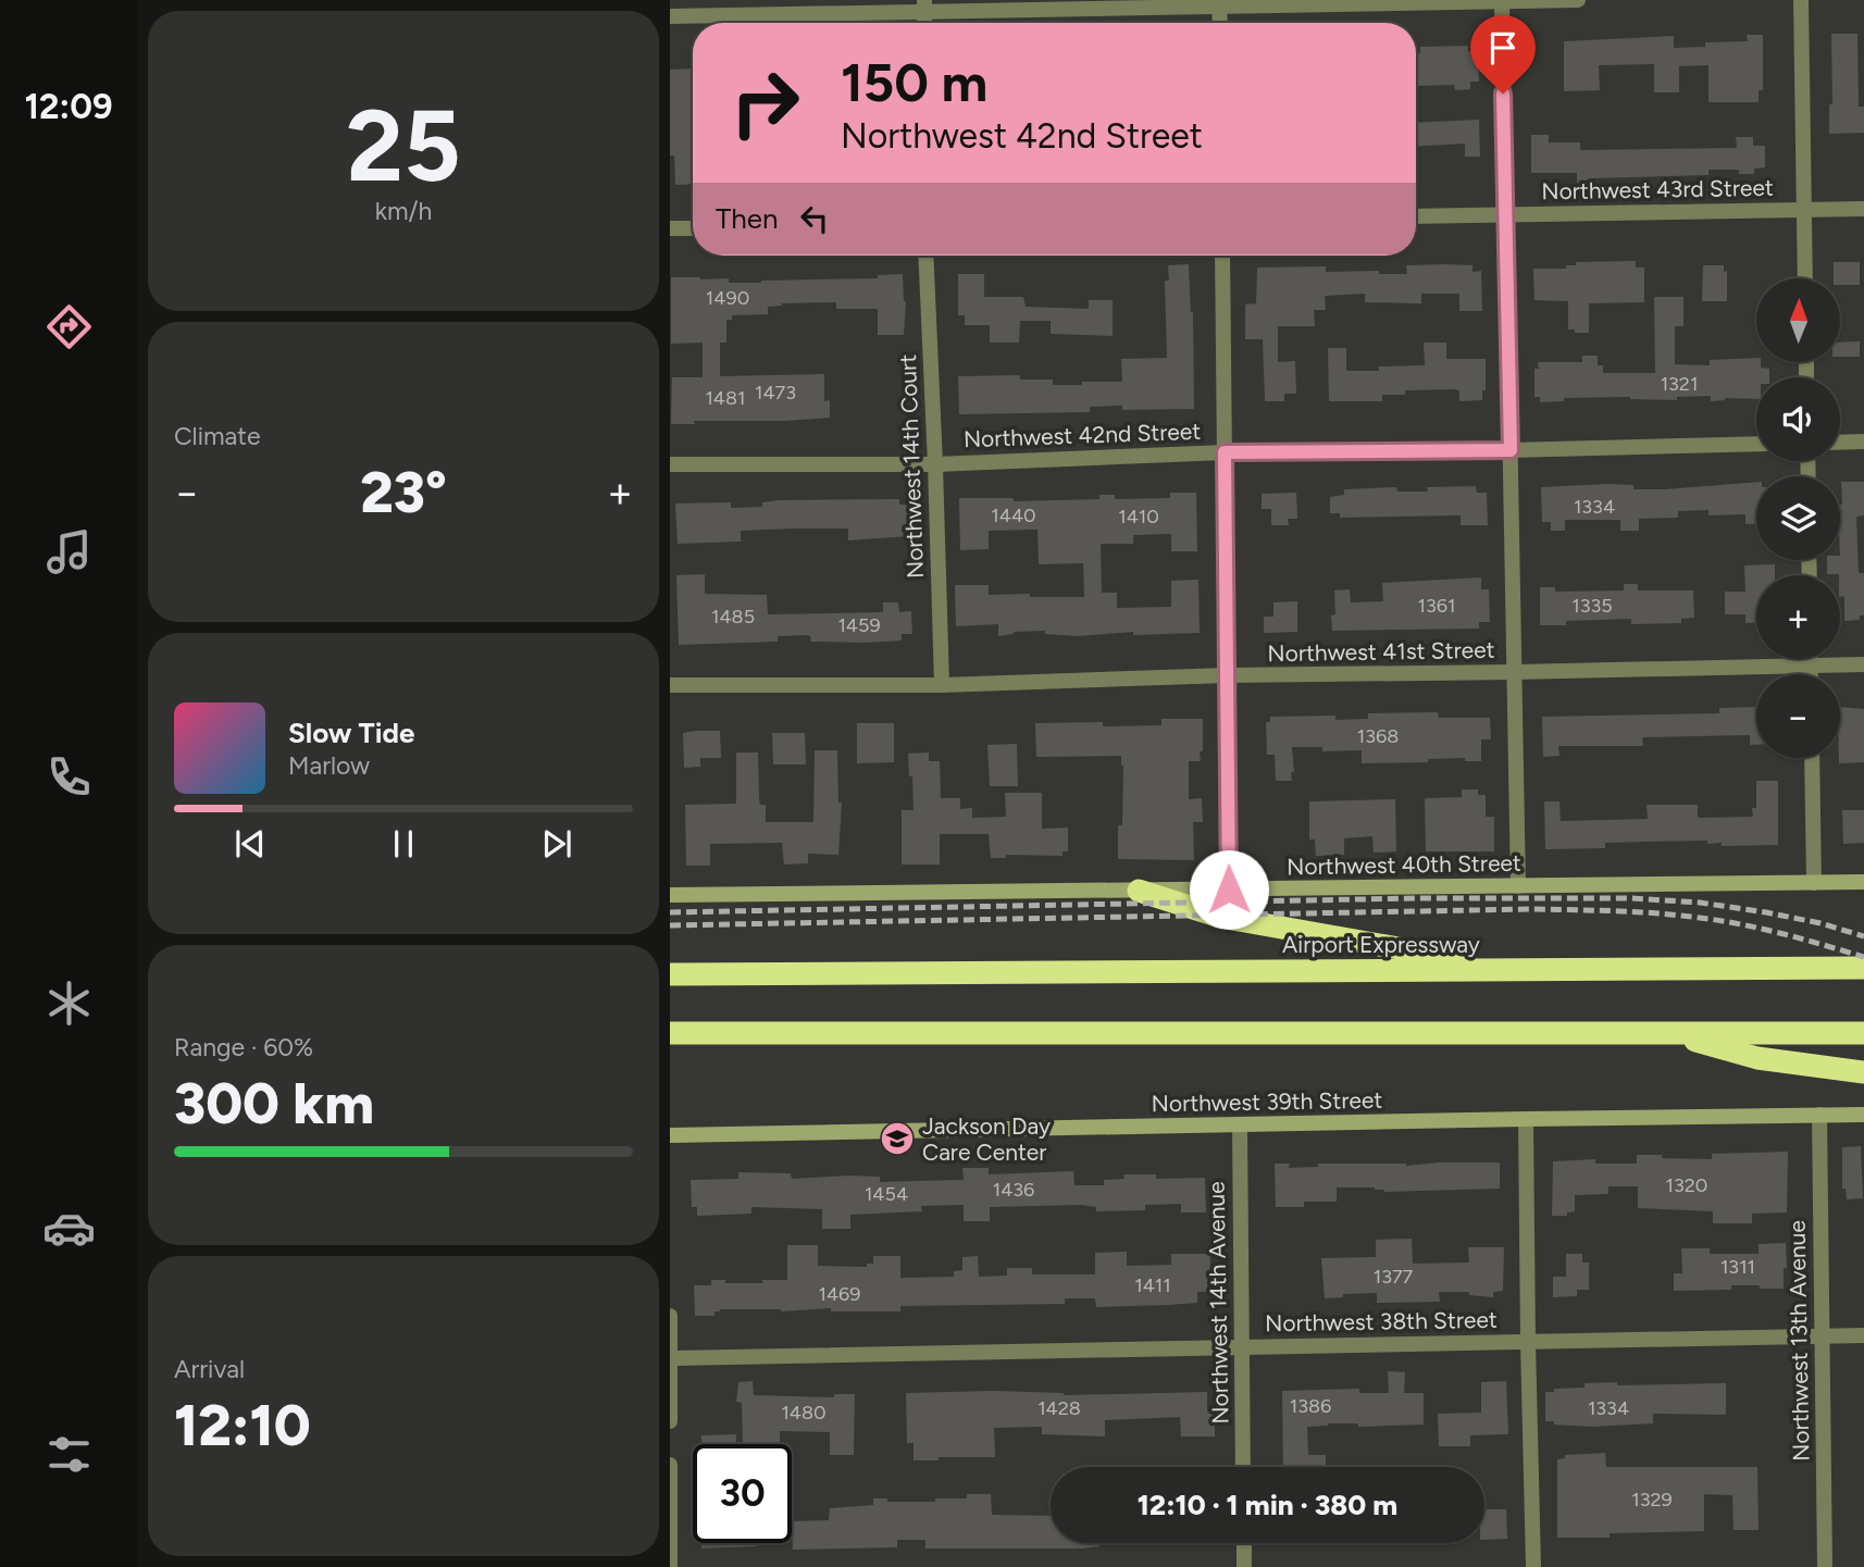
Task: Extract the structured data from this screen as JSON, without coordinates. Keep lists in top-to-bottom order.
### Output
{
  "streets": {
    "highway": ["Airport Expressway"],
    "main road": ["Northwest 40th Street", "Northwest 39th Street"],
    "street": [
      "Northwest 43rd Street",
      "Northwest 42nd Street",
      "Northwest 14th Court",
      "Northwest 41st Street",
      "Northwest 14th Avenue",
      "Northwest 38th Street",
      "Northwest 13th Avenue"
    ]
  },
  "crossings": [
    ["Northwest 42nd Street", "Northwest 14th Court"],
    ["Northwest 14th Court", "Northwest 41st Street"],
    ["Northwest 39th Street", "Northwest 14th Avenue"],
    ["Northwest 39th Street", "Northwest 13th Avenue"],
    ["Northwest 14th Avenue", "Northwest 38th Street"],
    ["Northwest 38th Street", "Northwest 13th Avenue"]
  ],
  "places": {
    "school or university": ["Jackson Day Care Center"]
  },
  "house_numbers": [
    "1490",
    "1321",
    "1473",
    "1481",
    "1334",
    "1440",
    "1410",
    "1361",
    "1335",
    "1485",
    "1459",
    "1368",
    "1320",
    "1436",
    "1454",
    "1311",
    "1377",
    "1411",
    "1469",
    "1386",
    "1428",
    "1334",
    "1480",
    "1329"
  ],
  "north": "top",
  "page": {
    "tabs": "12:09",
    "tile": [
      ["25", "km/h"],
      "Climate",
      ["Range · 60%", "300 km"],
      ["Arrival", "12:10"]
    ],
    "turn": ["150 m", "Northwest 42nd Street"],
    "then": "Then",
    "map_buttons": ["+", "−"],
    "heat": ["−", "23°", "+"],
    "song": ["Slow Tide", "Marlow"],
    "limit": "30",
    "trip": "12:10 · 1 min · 380 m"
  }
}
